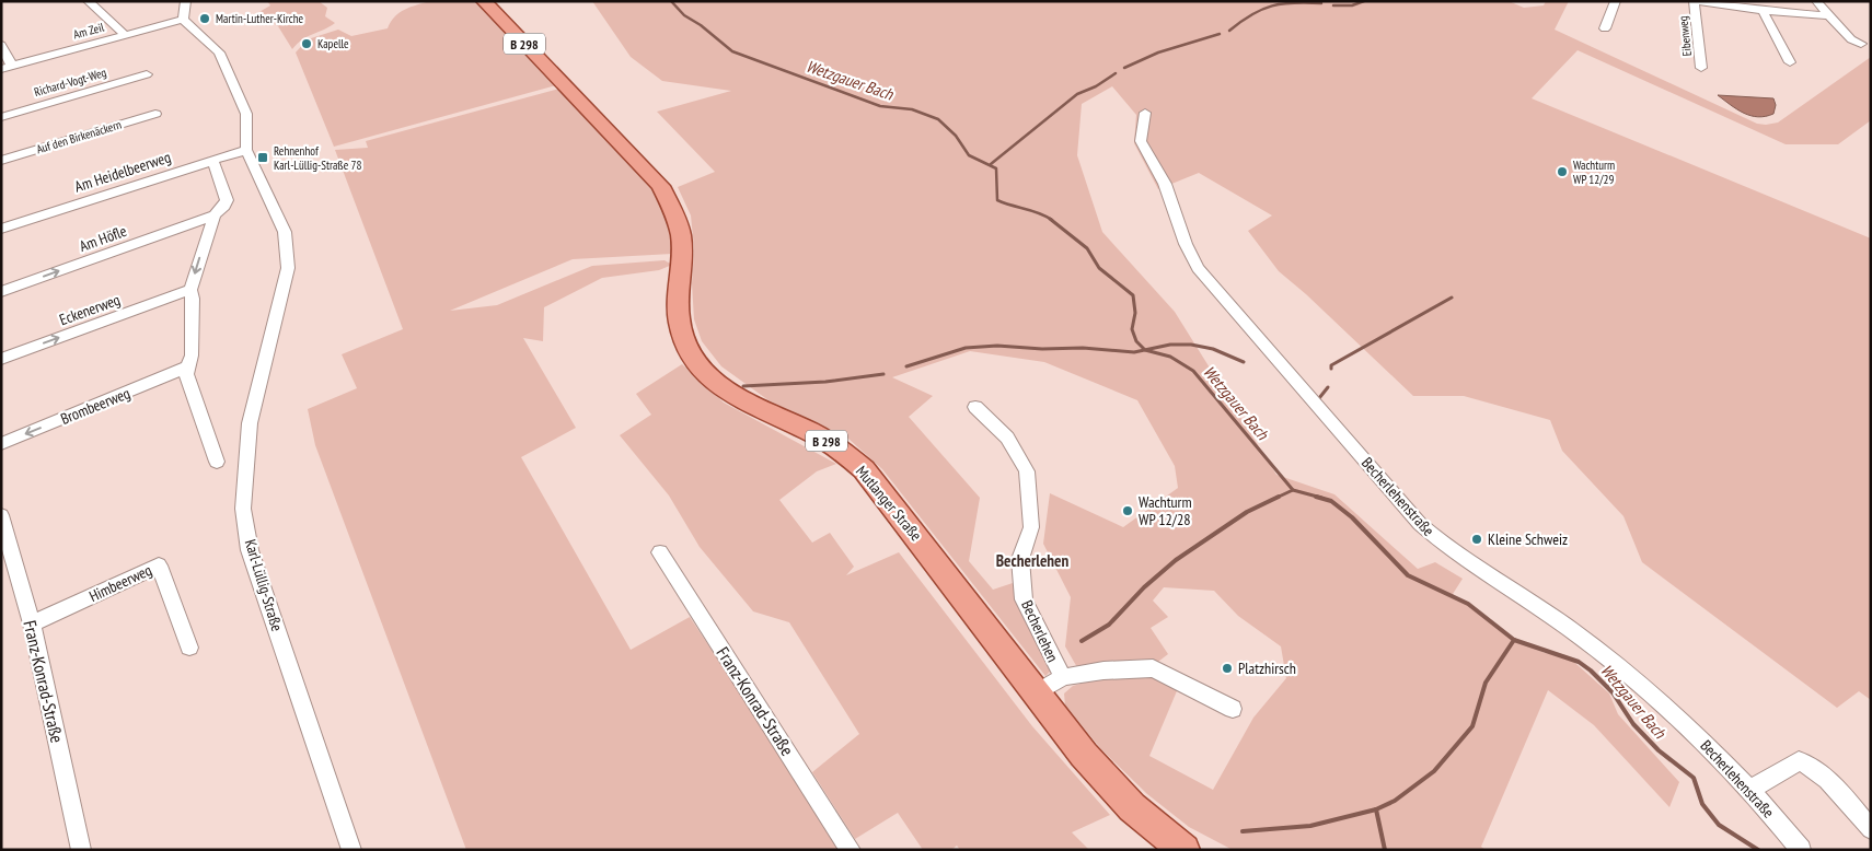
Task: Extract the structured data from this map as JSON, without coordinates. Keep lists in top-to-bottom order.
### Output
{
  "streets": {
    "main road": ["B 298", "Mutlanger Straße"],
    "street": [
      "Am Zeil",
      "Eibenweg",
      "Richard-Vogt-Weg",
      "Auf den Birkenäckern",
      "Am Heidelbeerweg",
      "Am Höfle",
      "Eckenerweg",
      "Brombeerweg",
      "Becherlehenstraße",
      "Himbeerweg",
      "Karl-Lüllig-Straße",
      "Becherlehen",
      "Franz-Konrad-Straße"
    ]
  },
  "crossings": [
    ["Am Heidelbeerweg", "Karl-Lüllig-Straße"],
    ["Mutlanger Straße", "Becherlehen"],
    ["Himbeerweg", "Franz-Konrad-Straße"]
  ],
  "one_way": ["Am Höfle", "Eckenerweg", "Brombeerweg"],
  "districts": ["Becherlehen"],
  "water": ["Wetzgauer Bach"],
  "places": {
    "other": [
      "Martin-Luther-Kirche",
      "Kapelle",
      "Wachturm WP 12/29",
      "Wachturm WP 12/28",
      "Kleine Schweiz",
      "Platzhirsch"
    ],
    "transit": ["Rehnenhof Karl-Lüllig-Straße 78"]
  }
}
